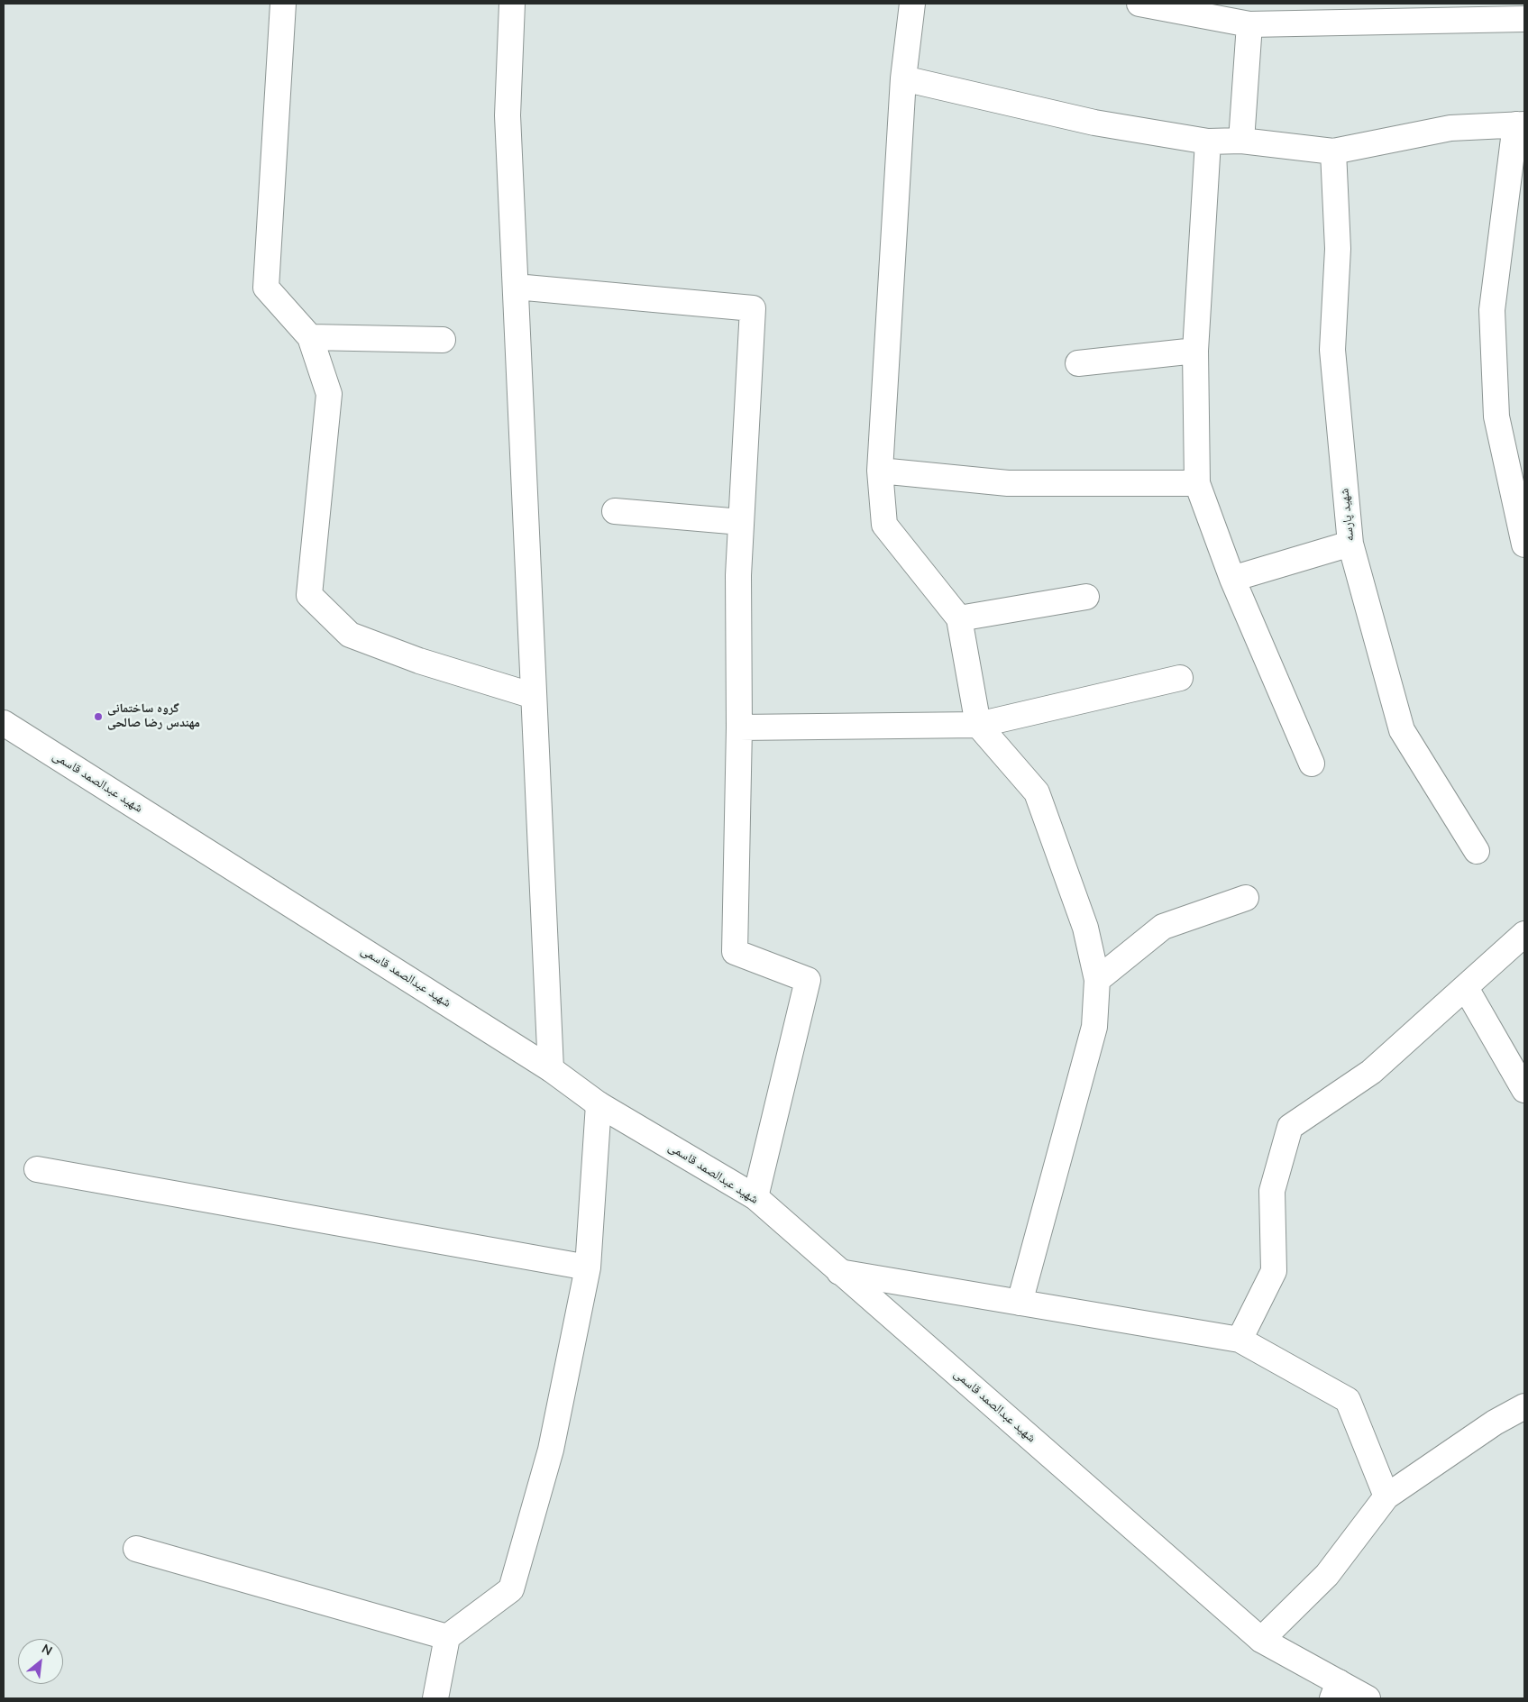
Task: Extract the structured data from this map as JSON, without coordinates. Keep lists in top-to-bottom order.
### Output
{
  "streets": {
    "street": ["شهید پارسه", "شهید عبدالصمد قاسمی"]
  },
  "places": ["گروه ساختمانی مهندس رضا صالحی"],
  "north": "top right"
}
